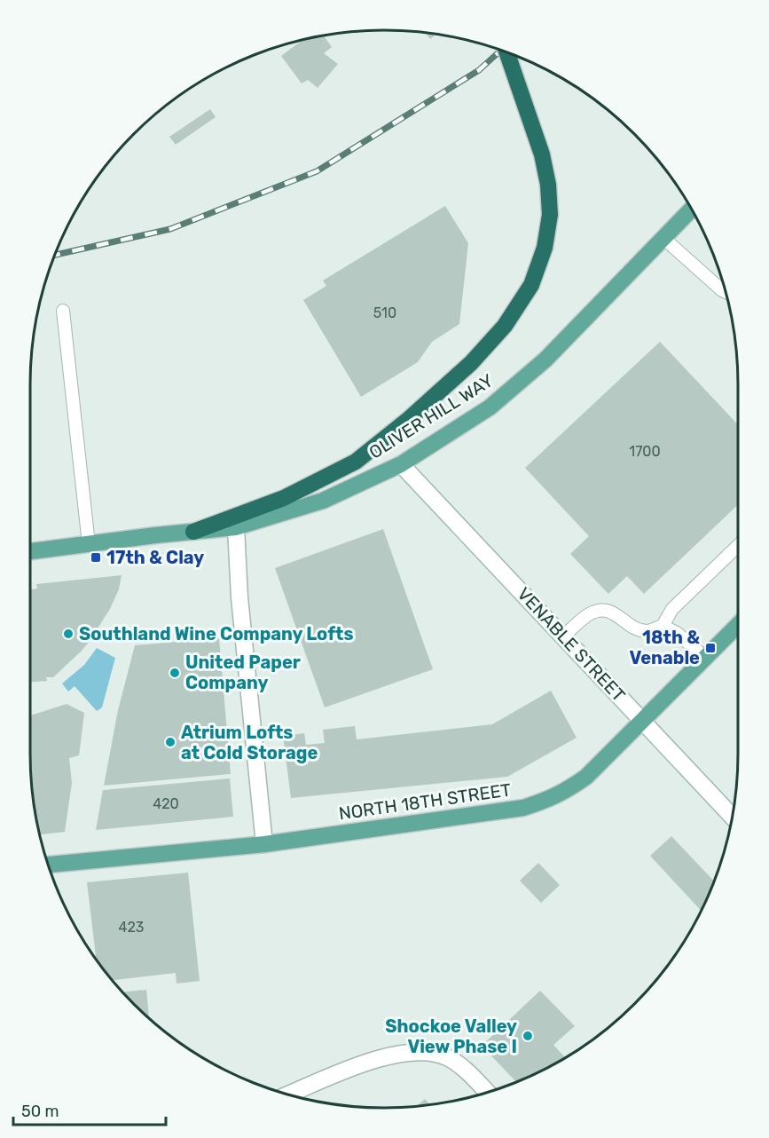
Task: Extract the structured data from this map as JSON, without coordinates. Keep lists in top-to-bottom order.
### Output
{
  "streets": {
    "main road": ["OLIVER HILL WAY", "NORTH 18TH STREET"],
    "street": ["VENABLE STREET"]
  },
  "crossings": [
    ["OLIVER HILL WAY", "VENABLE STREET"],
    ["VENABLE STREET", "NORTH 18TH STREET"]
  ],
  "places": {
    "transit": ["17th & Clay", "18th & Venable"],
    "other": [
      "Southland Wine Company Lofts",
      "United Paper Company",
      "Atrium Lofts at Cold Storage",
      "Shockoe Valley View Phase I"
    ]
  },
  "house_numbers": [
    "510",
    "1700",
    "420",
    "423"
  ],
  "scale_bar": "50 m"
}
